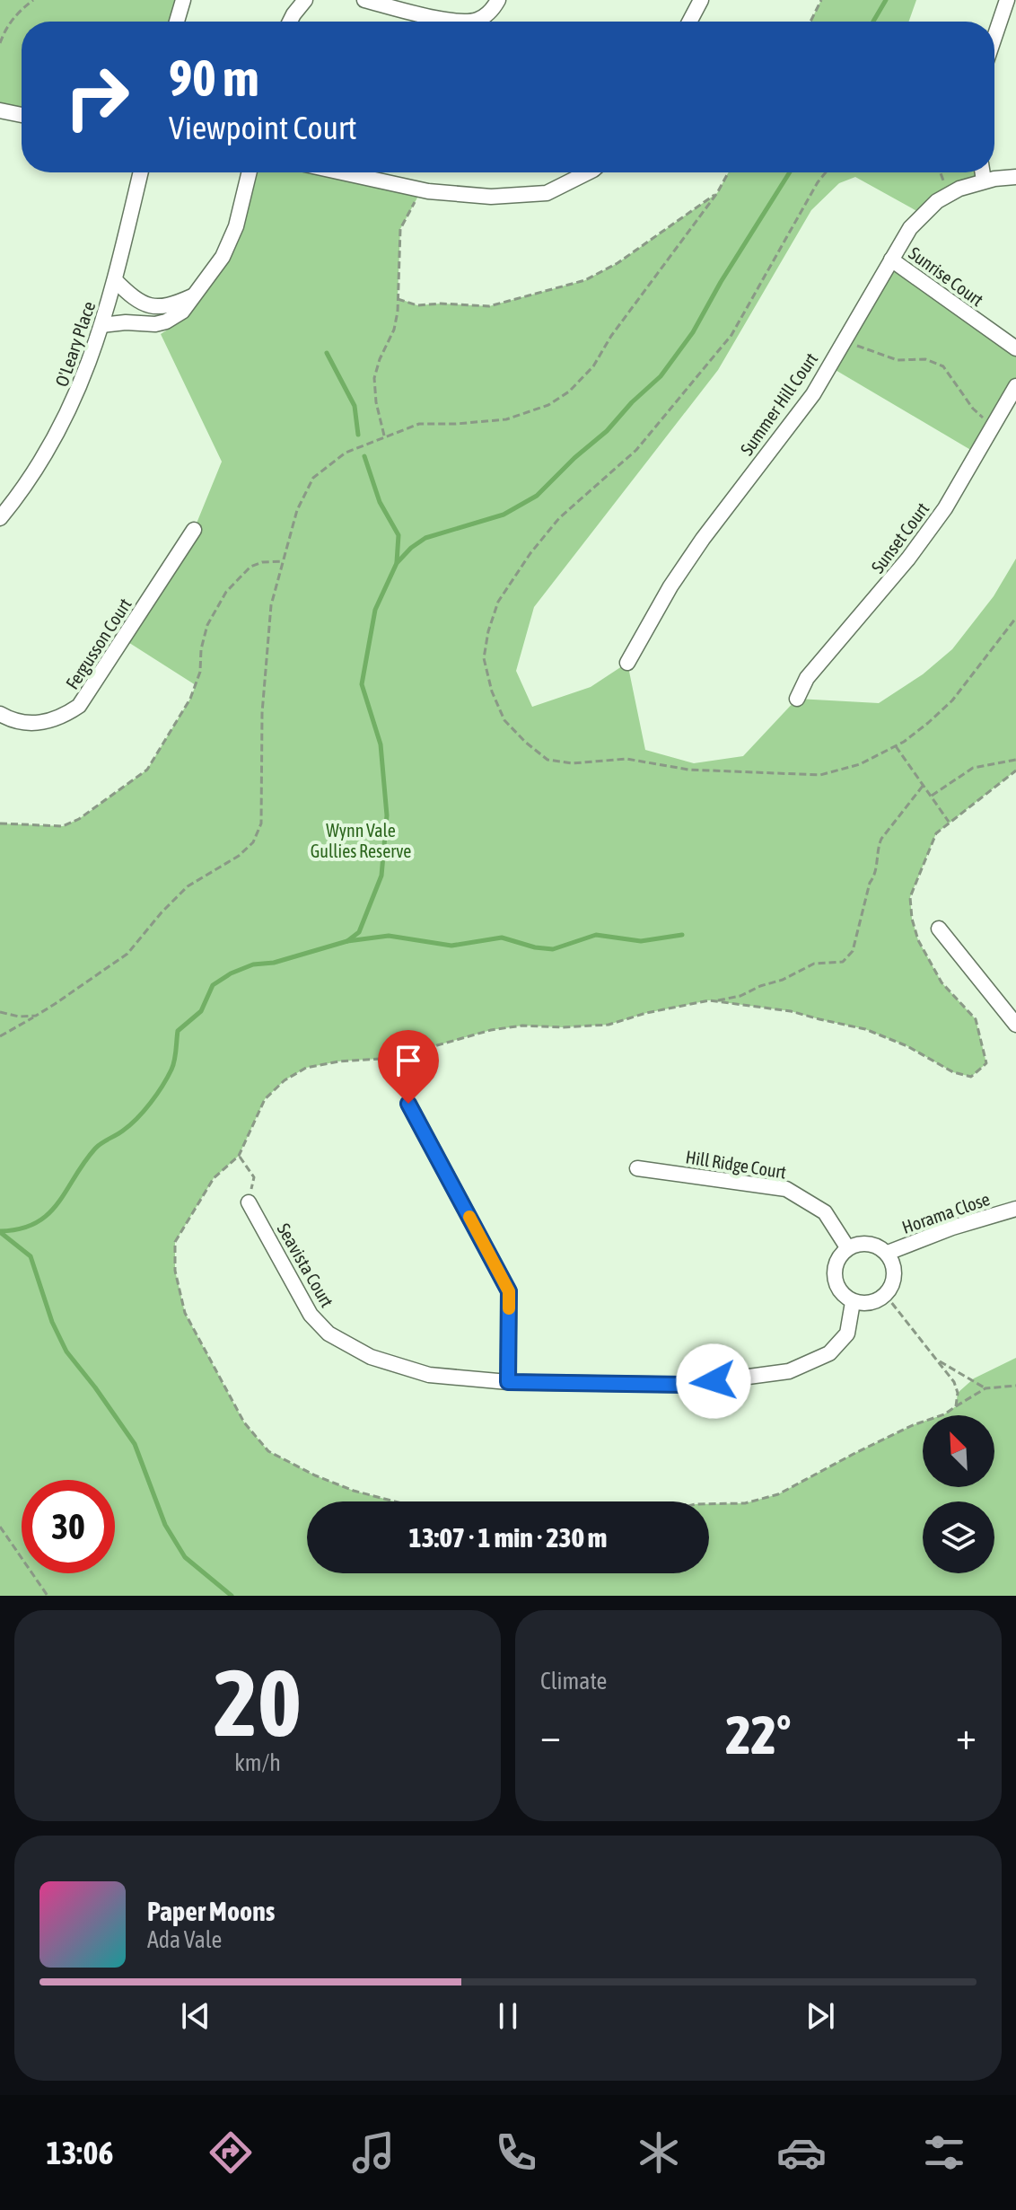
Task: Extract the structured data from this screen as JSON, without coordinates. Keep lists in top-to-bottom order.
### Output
{
  "streets": {
    "street": [
      "Sunrise Court",
      "O'Leary Place",
      "Summer Hill Court",
      "Sunset Court",
      "Fergusson Court",
      "Hill Ridge Court",
      "Horama Close",
      "Seavista Court"
    ]
  },
  "crossings": [
    ["Sunrise Court", "Summer Hill Court"],
    ["Hill Ridge Court", "Horama Close"],
    ["Hill Ridge Court", "Seavista Court"],
    ["Horama Close", "Seavista Court"]
  ],
  "parks": ["Wynn Vale Gullies Reserve"],
  "north": "top left",
  "page": {
    "turn": ["90 m", "Viewpoint Court"],
    "limit": "30",
    "trip": "13:07 · 1 min · 230 m",
    "tile": [
      ["20", "km/h"],
      "Climate"
    ],
    "heat": ["−", "22°", "+"],
    "song": ["Paper Moons", "Ada Vale"],
    "tabs": "13:06"
  }
}
